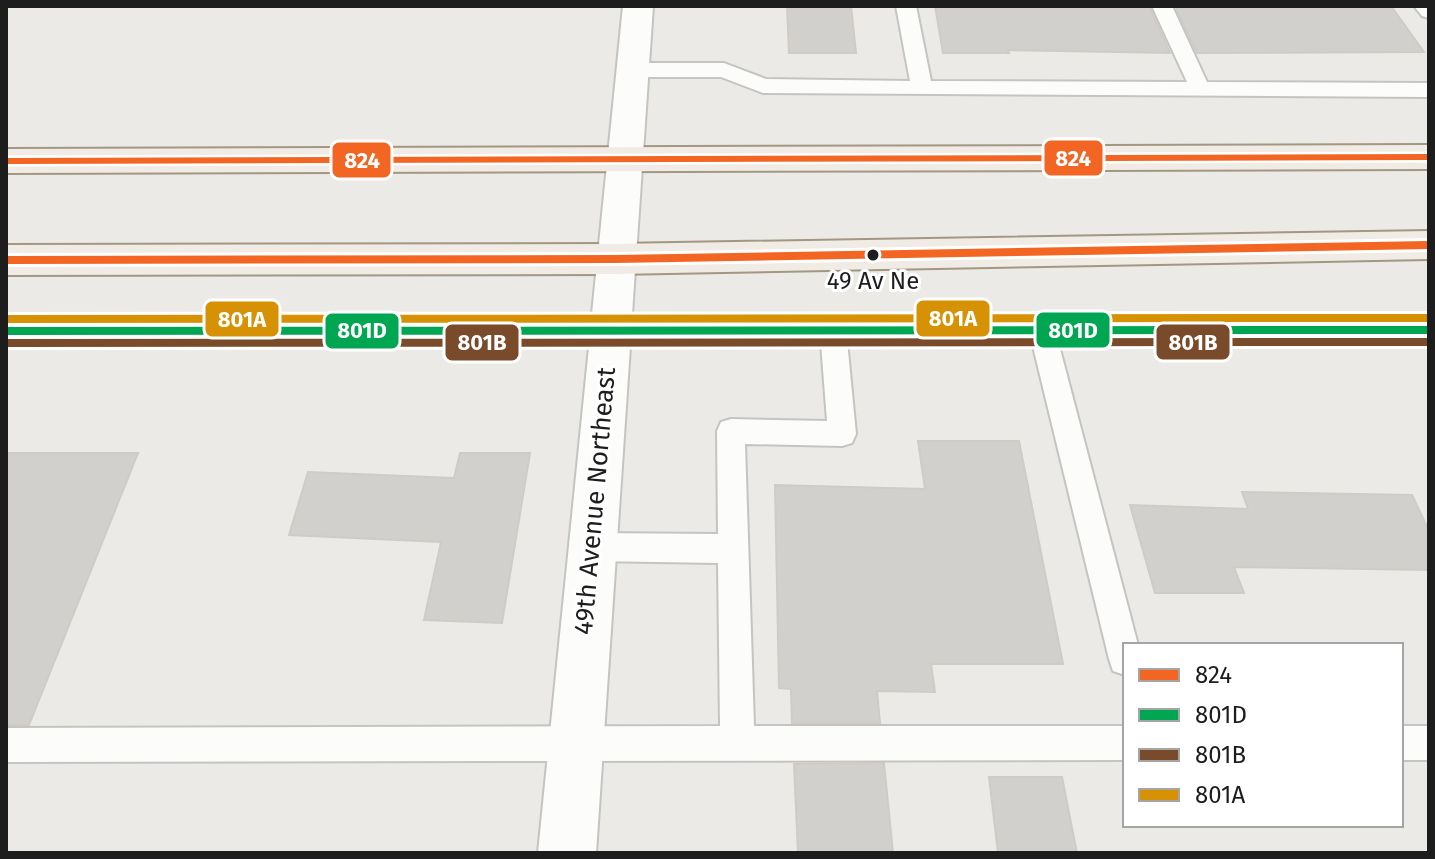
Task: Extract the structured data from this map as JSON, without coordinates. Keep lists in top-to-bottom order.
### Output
{
  "streets": {
    "street": ["49th Avenue Northeast"]
  },
  "places": ["49 Av Ne"],
  "lines": [
    "transit line 824",
    "transit line 801A",
    "transit line 801D",
    "transit line 801B"
  ],
  "legend": [
    "824",
    "801D",
    "801B",
    "801A"
  ]
}
